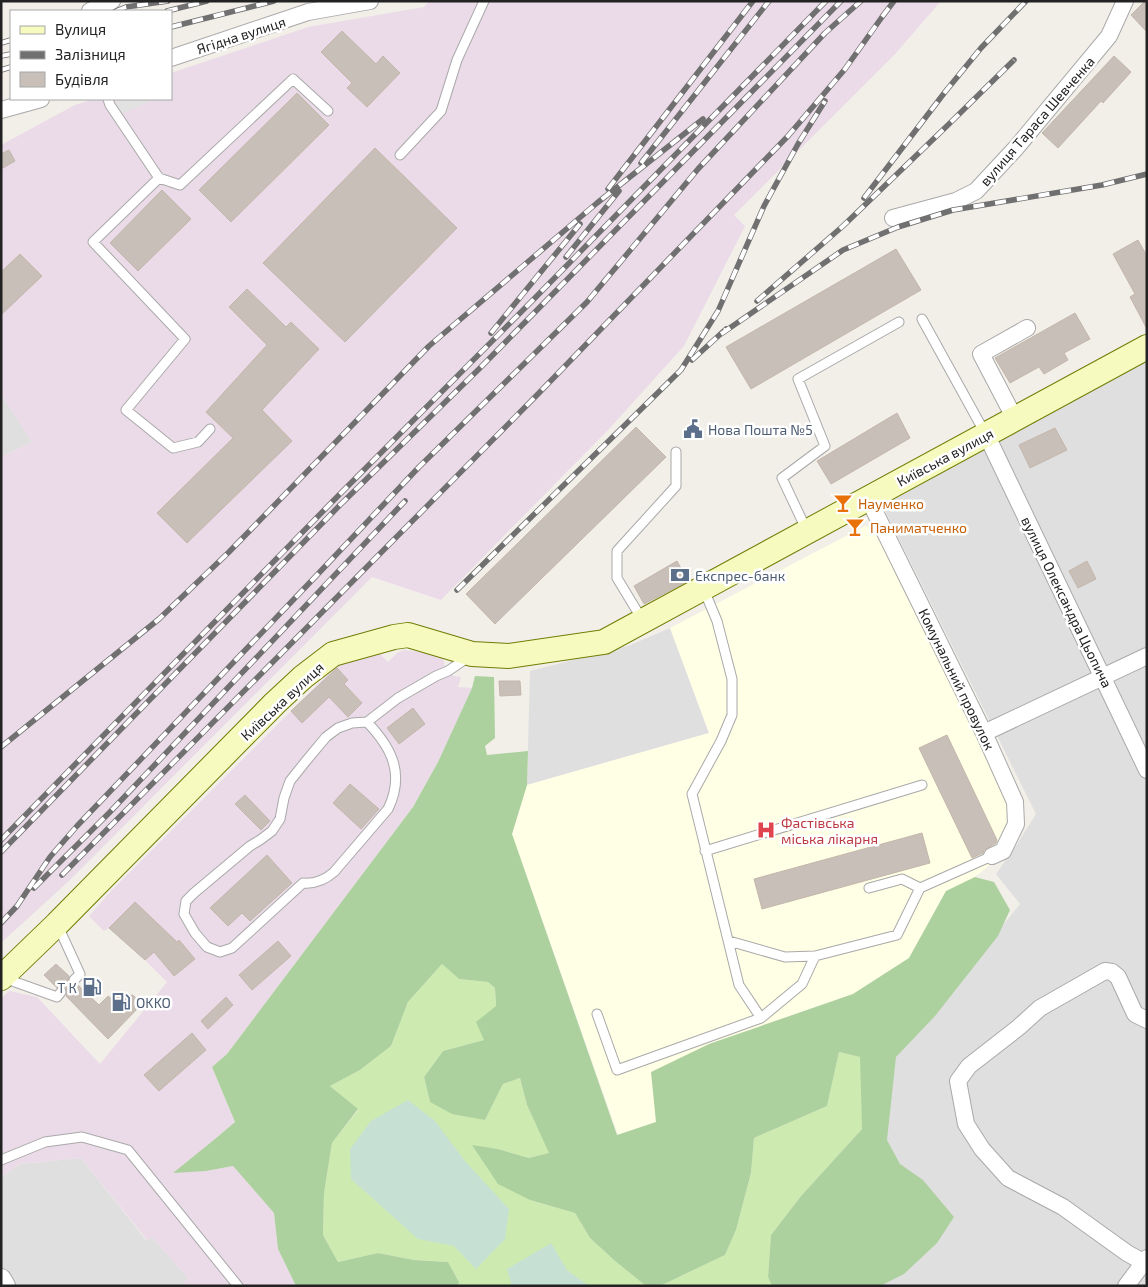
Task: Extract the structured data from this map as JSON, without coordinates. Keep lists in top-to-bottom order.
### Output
{
  "streets": {
    "main road": ["Київська вулиця"],
    "street": [
      "Ягідна вулиця",
      "вулиця Тараса Шевченка",
      "вулиця Олександра Цьопича",
      "Комунальний провулок"
    ]
  },
  "crossings": [
    ["Київська вулиця", "вулиця Олександра Цьопича"],
    ["Київська вулиця", "Комунальний провулок"]
  ],
  "places": {
    "public building": ["Нова Пошта №5"],
    "bar": ["Науменко", "Паниматченко"],
    "bank": ["Експрес-банк"],
    "hospital": ["Фастівська міська лікарня"],
    "fuel station": ["Т К", "OKKO"]
  },
  "legend": ["Вулиця", "Залізниця", "Будівля"]
}
